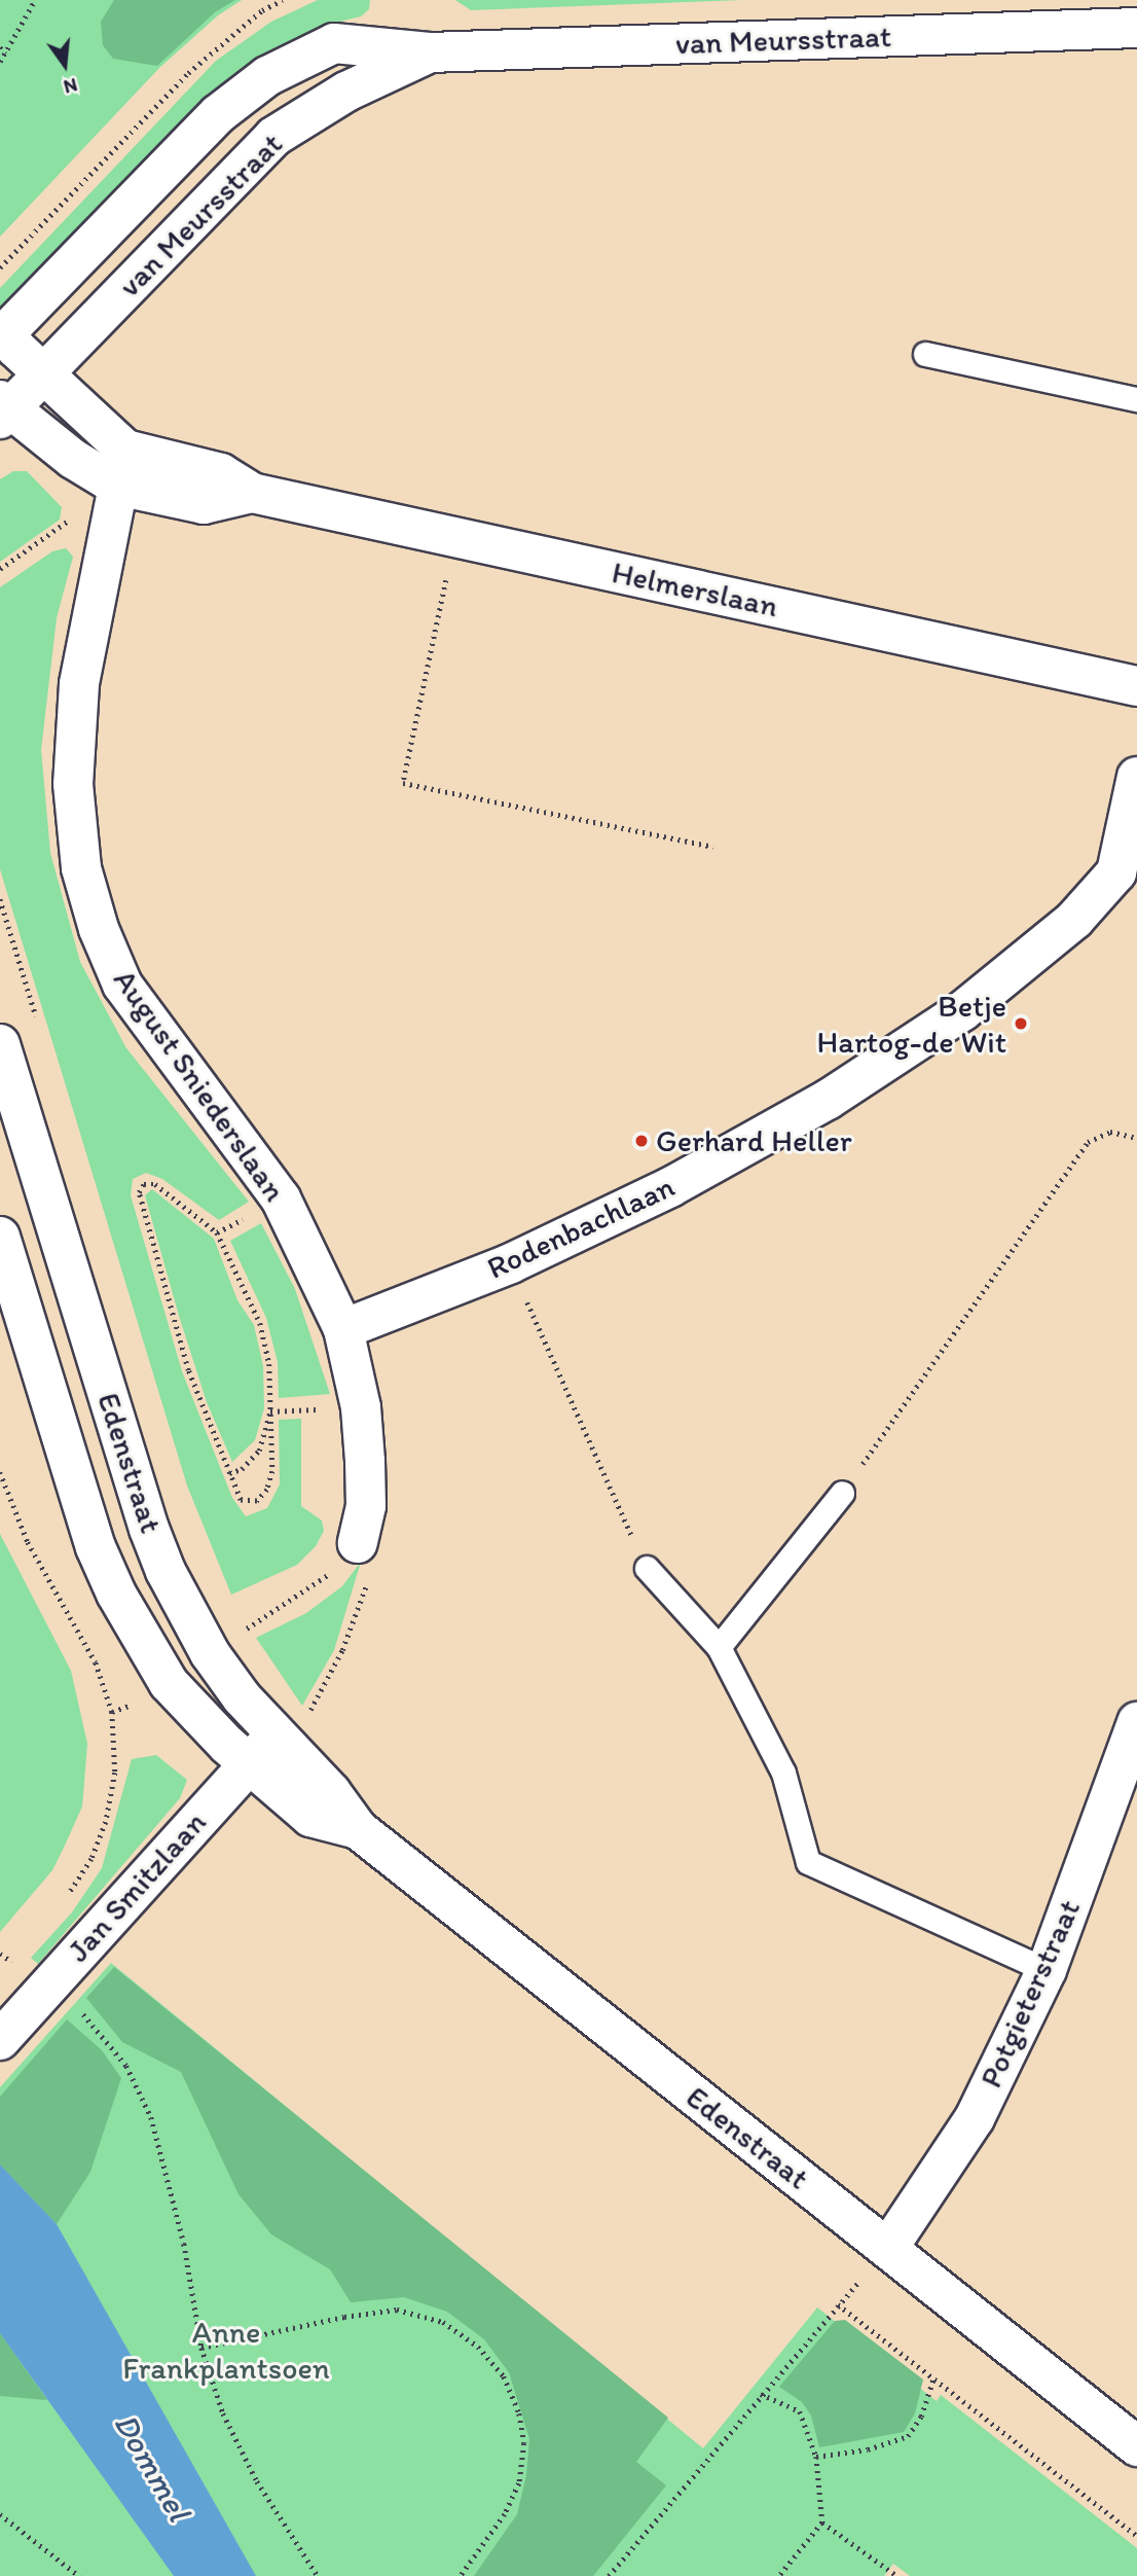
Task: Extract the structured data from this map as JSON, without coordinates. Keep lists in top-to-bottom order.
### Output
{
  "streets": {
    "street": [
      "van Meursstraat",
      "Helmerslaan",
      "August Sniederslaan",
      "Rodenbachlaan",
      "Edenstraat",
      "Jan Smitzlaan",
      "Potgieterstraat"
    ]
  },
  "crossings": [
    ["van Meursstraat", "Helmerslaan"],
    ["Helmerslaan", "August Sniederslaan"],
    ["August Sniederslaan", "Rodenbachlaan"],
    ["Edenstraat", "Jan Smitzlaan"],
    ["Edenstraat", "Potgieterstraat"]
  ],
  "water": ["Dommel"],
  "parks": ["Anne Frankplantsoen"],
  "places": ["Betje Hartog-de Wit", "Gerhard Heller"],
  "north": "bottom"
}
